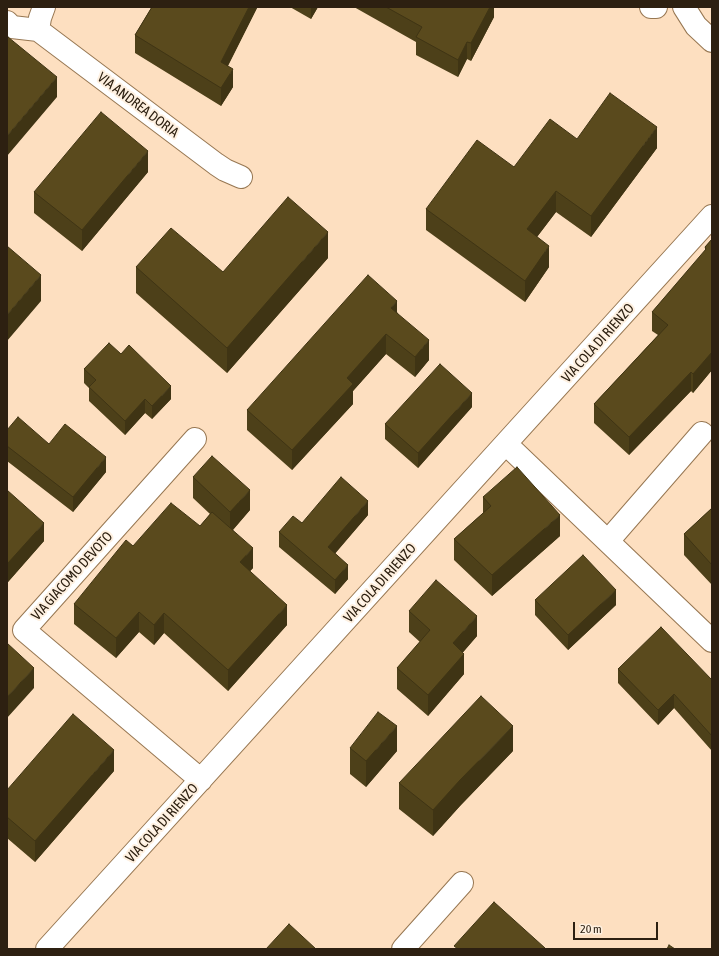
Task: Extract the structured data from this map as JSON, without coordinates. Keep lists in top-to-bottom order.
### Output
{
  "streets": {
    "street": ["VIA ANDREA DORIA", "VIA COLA DI RIENZO", "VIA GIACOMO DEVOTO"]
  },
  "crossings": [
    ["VIA COLA DI RIENZO", "VIA GIACOMO DEVOTO"]
  ],
  "scale_bar": "20 m"
}
